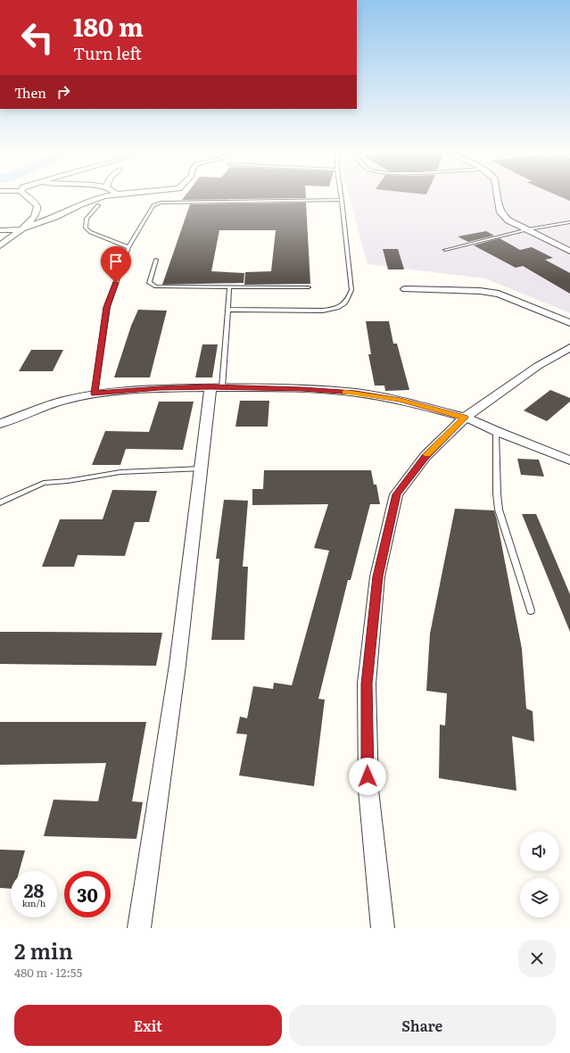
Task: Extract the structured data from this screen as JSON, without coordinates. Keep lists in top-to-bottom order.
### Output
{
  "page": {
    "turn": ["180 m", "Turn left"],
    "then": "Then",
    "speed": "28 km/h",
    "limit": "30",
    "heading": ["2 min", "480 m · 12:55"],
    "buttons": ["Exit", "Share"]
  }
}
